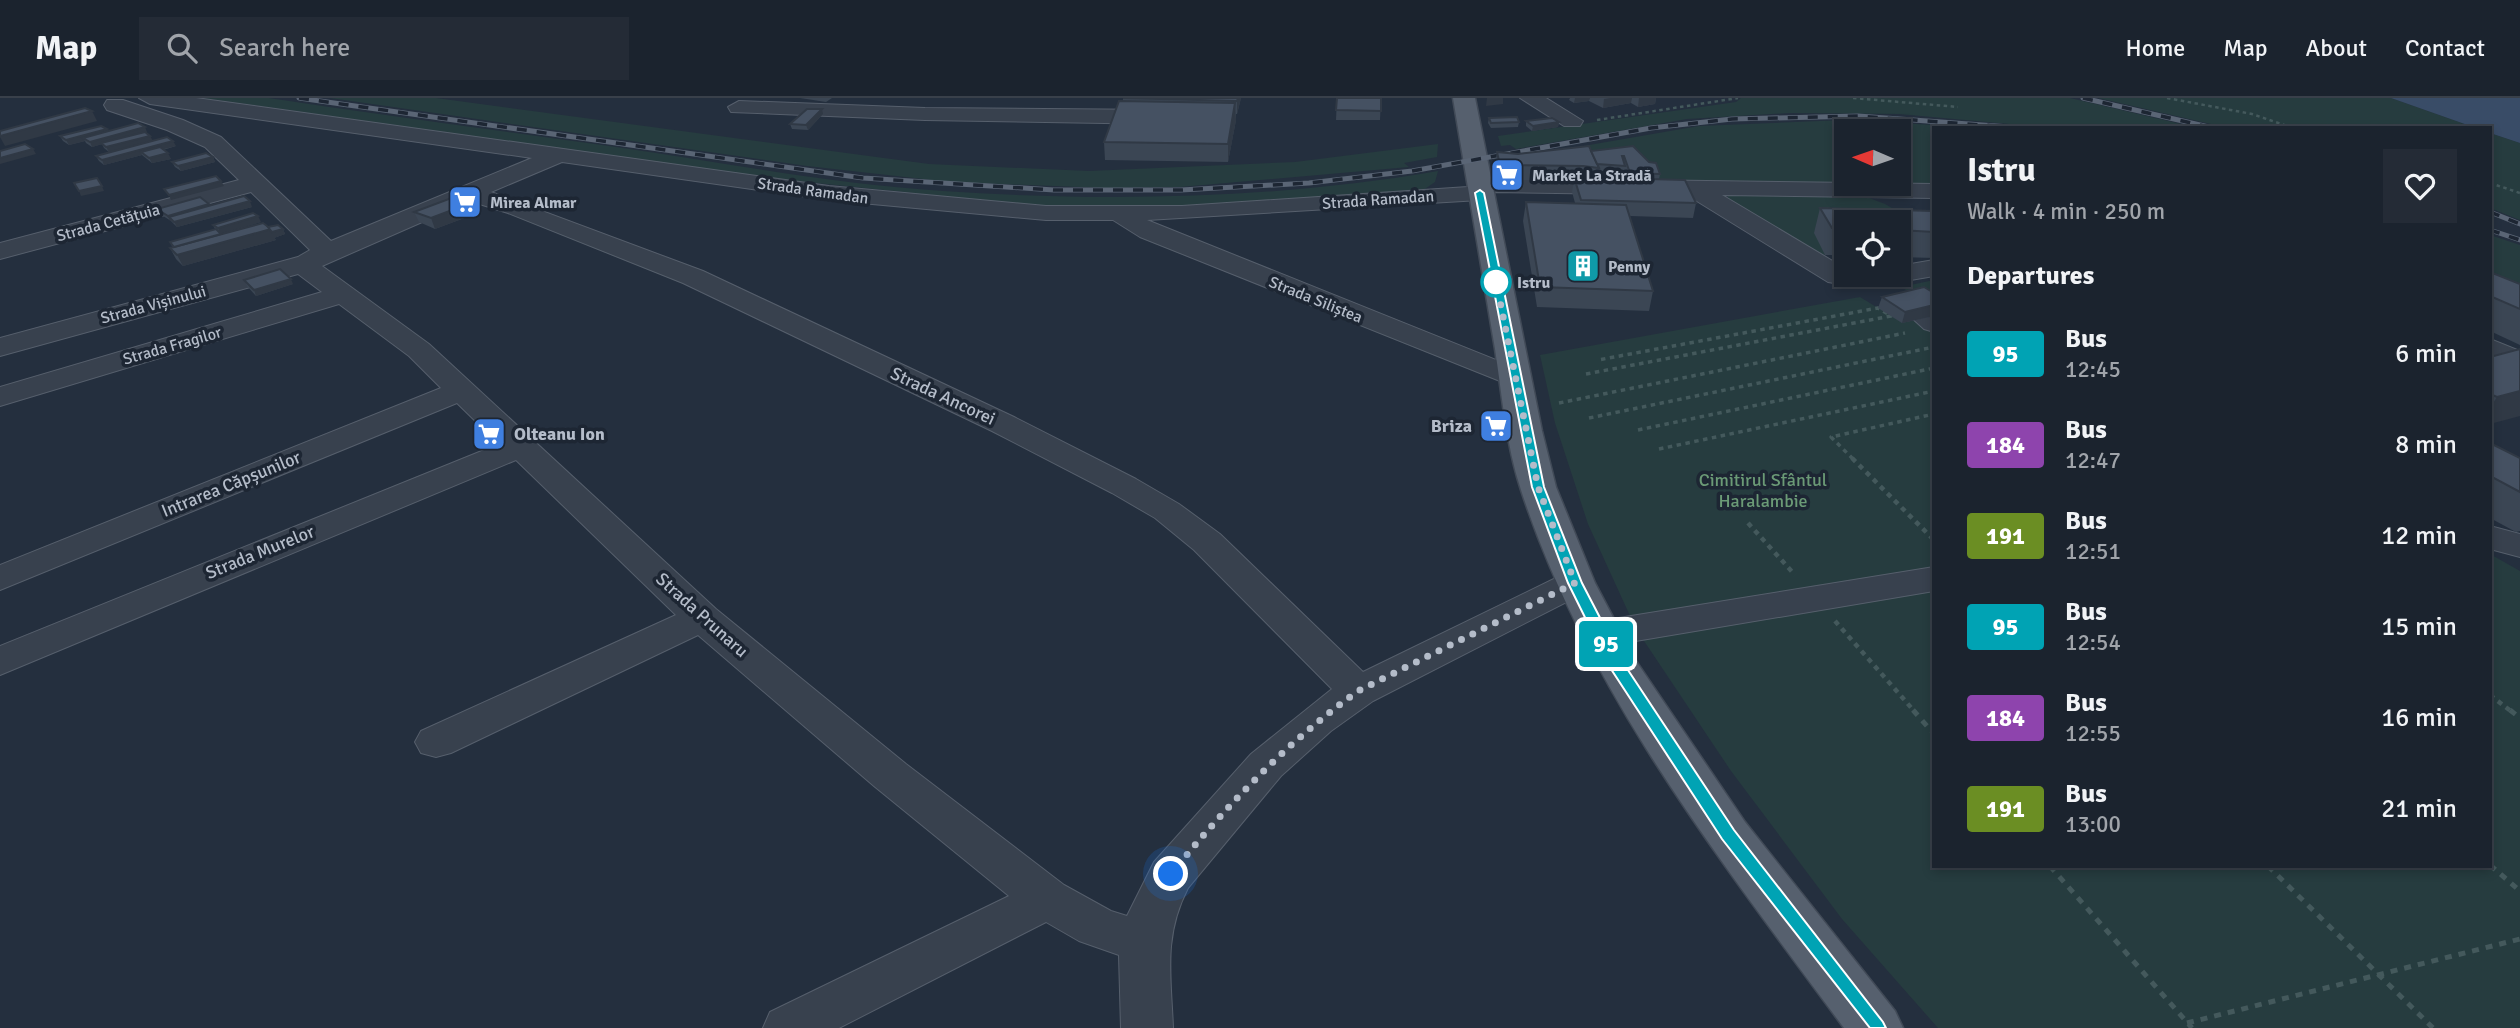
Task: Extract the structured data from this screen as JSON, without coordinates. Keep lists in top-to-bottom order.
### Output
{
  "streets": {
    "street": [
      "Strada Ramadan",
      "Strada Cetățuia",
      "Strada Siliștea",
      "Strada Vișinului",
      "Strada Fragilor",
      "Strada Ancorei",
      "Intrarea Căpșunilor",
      "Strada Murelor",
      "Strada Prunaru"
    ]
  },
  "crossings": [
    ["Strada Ramadan", "Strada Siliștea"],
    ["Strada Ramadan", "Strada Vișinului"],
    ["Strada Vișinului", "Strada Ancorei"],
    ["Strada Vișinului", "Strada Prunaru"],
    ["Strada Fragilor", "Strada Prunaru"],
    ["Intrarea Căpșunilor", "Strada Prunaru"],
    ["Strada Murelor", "Strada Prunaru"]
  ],
  "parks": ["Cimitirul Sfântul Haralambie"],
  "places": {
    "supermarket": [
      "Market La Stradă",
      "Mirea Almar",
      "Briza",
      "Olteanu Ion"
    ],
    "building": ["Penny"],
    "other": ["Istru"]
  },
  "lines": ["bus line 95"],
  "north": "left",
  "page": {
    "header": "Map",
    "search": "Search here",
    "nav": [
      "Home",
      "Map",
      "About",
      "Contact"
    ],
    "on_map": "95",
    "heading": [
      ["Istru", "Walk · 4 min · 250 m"],
      "Departures"
    ],
    "list": [
      {
        "mark": "95",
        "name": "Bus",
        "note": "12:45",
        "value": "6 min"
      },
      {
        "mark": "184",
        "name": "Bus",
        "note": "12:47",
        "value": "8 min"
      },
      {
        "mark": "191",
        "name": "Bus",
        "note": "12:51",
        "value": "12 min"
      },
      {
        "mark": "95",
        "name": "Bus",
        "note": "12:54",
        "value": "15 min"
      },
      {
        "mark": "184",
        "name": "Bus",
        "note": "12:55",
        "value": "16 min"
      },
      {
        "mark": "191",
        "name": "Bus",
        "note": "13:00",
        "value": "21 min"
      }
    ]
  }
}
